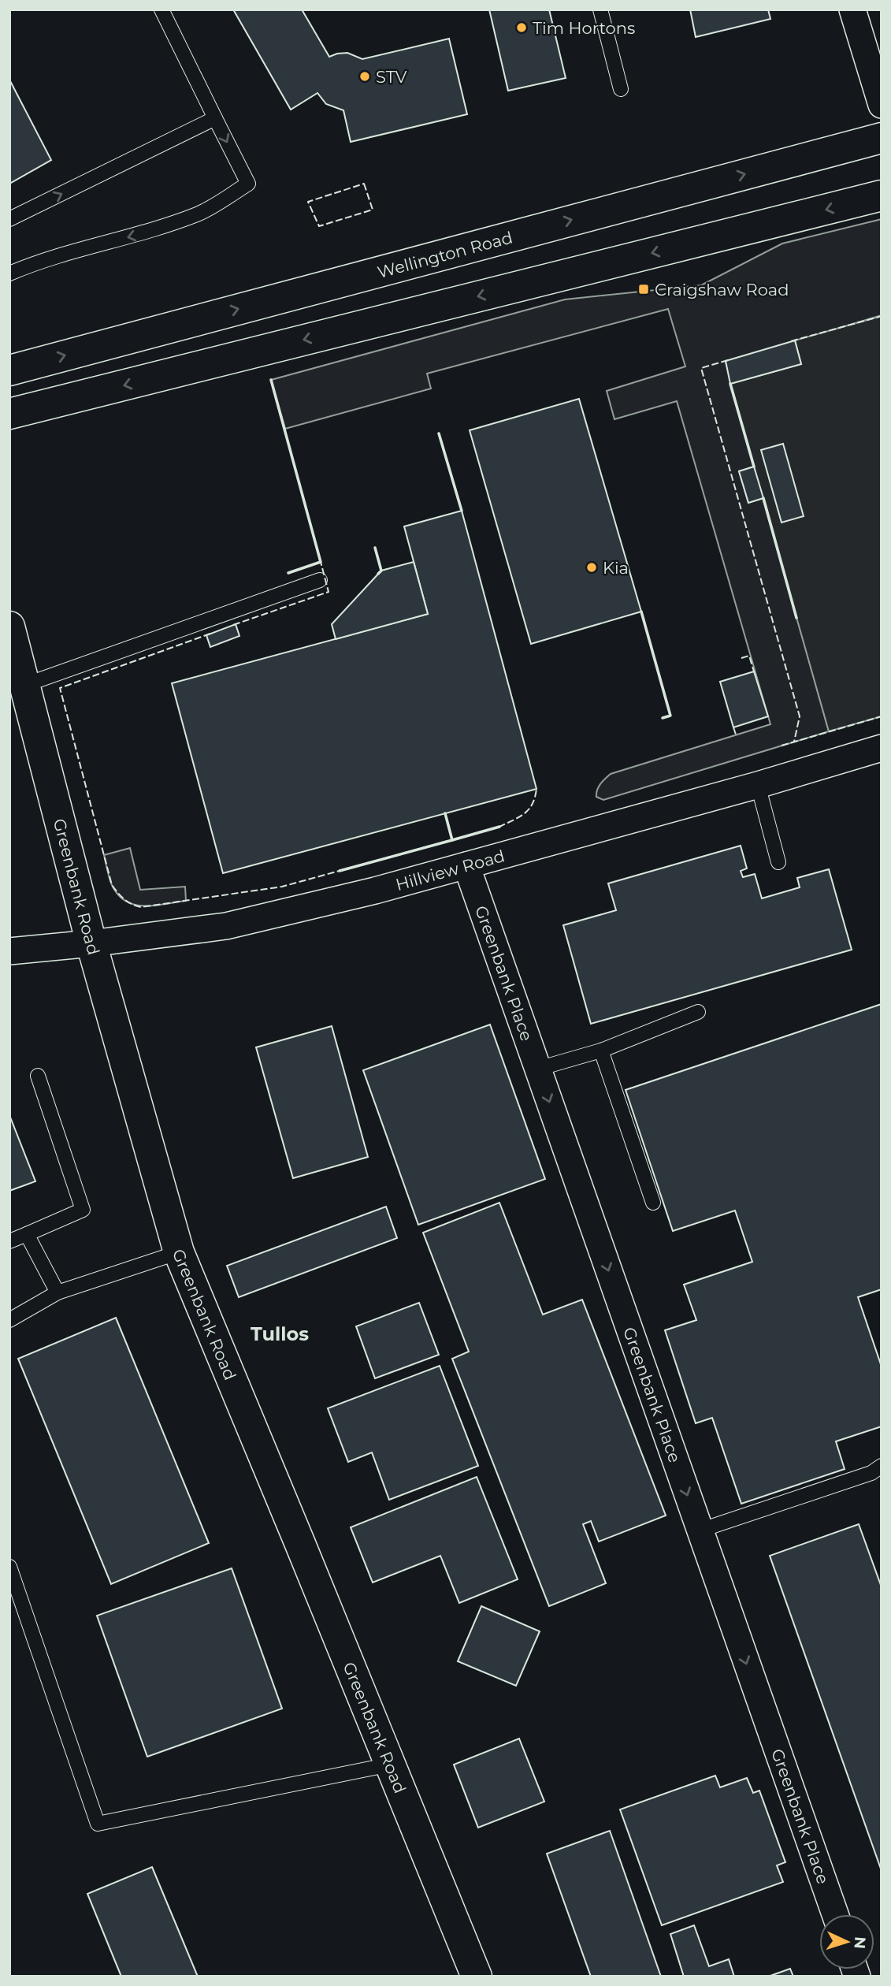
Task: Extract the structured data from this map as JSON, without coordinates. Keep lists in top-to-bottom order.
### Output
{
  "streets": {
    "main road": ["Wellington Road", "Greenbank Road"],
    "street": ["Hillview Road", "Greenbank Place"]
  },
  "crossings": [
    ["Hillview Road", "Greenbank Road"],
    ["Hillview Road", "Greenbank Place"]
  ],
  "one_way": ["Greenbank Place"],
  "districts": ["Tullos"],
  "places": {
    "other": ["Tim Hortons", "STV", "Kia"],
    "transit": ["Craigshaw Road"]
  },
  "north": "right"
}
